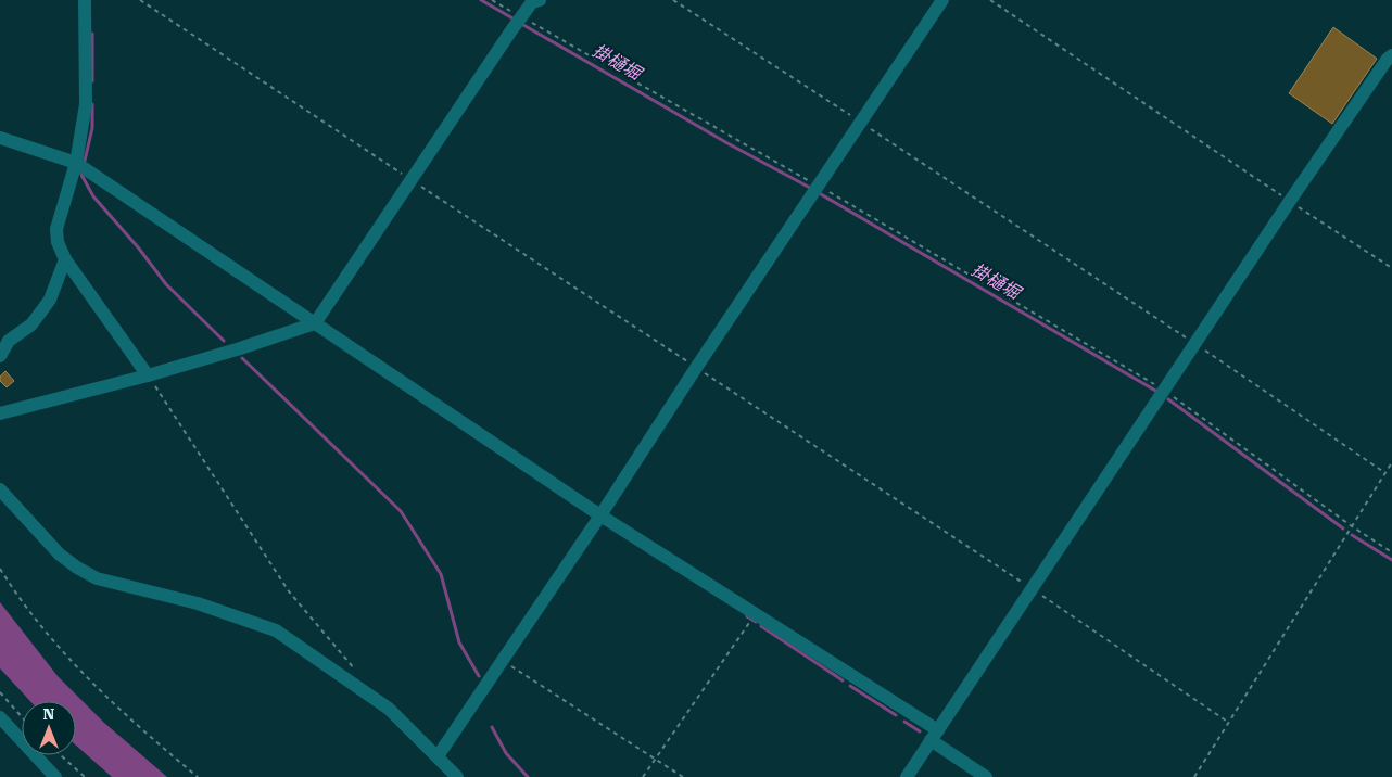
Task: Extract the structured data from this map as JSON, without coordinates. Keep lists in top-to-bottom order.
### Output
{
  "water": ["掛樋堀"],
  "north": "top"
}
